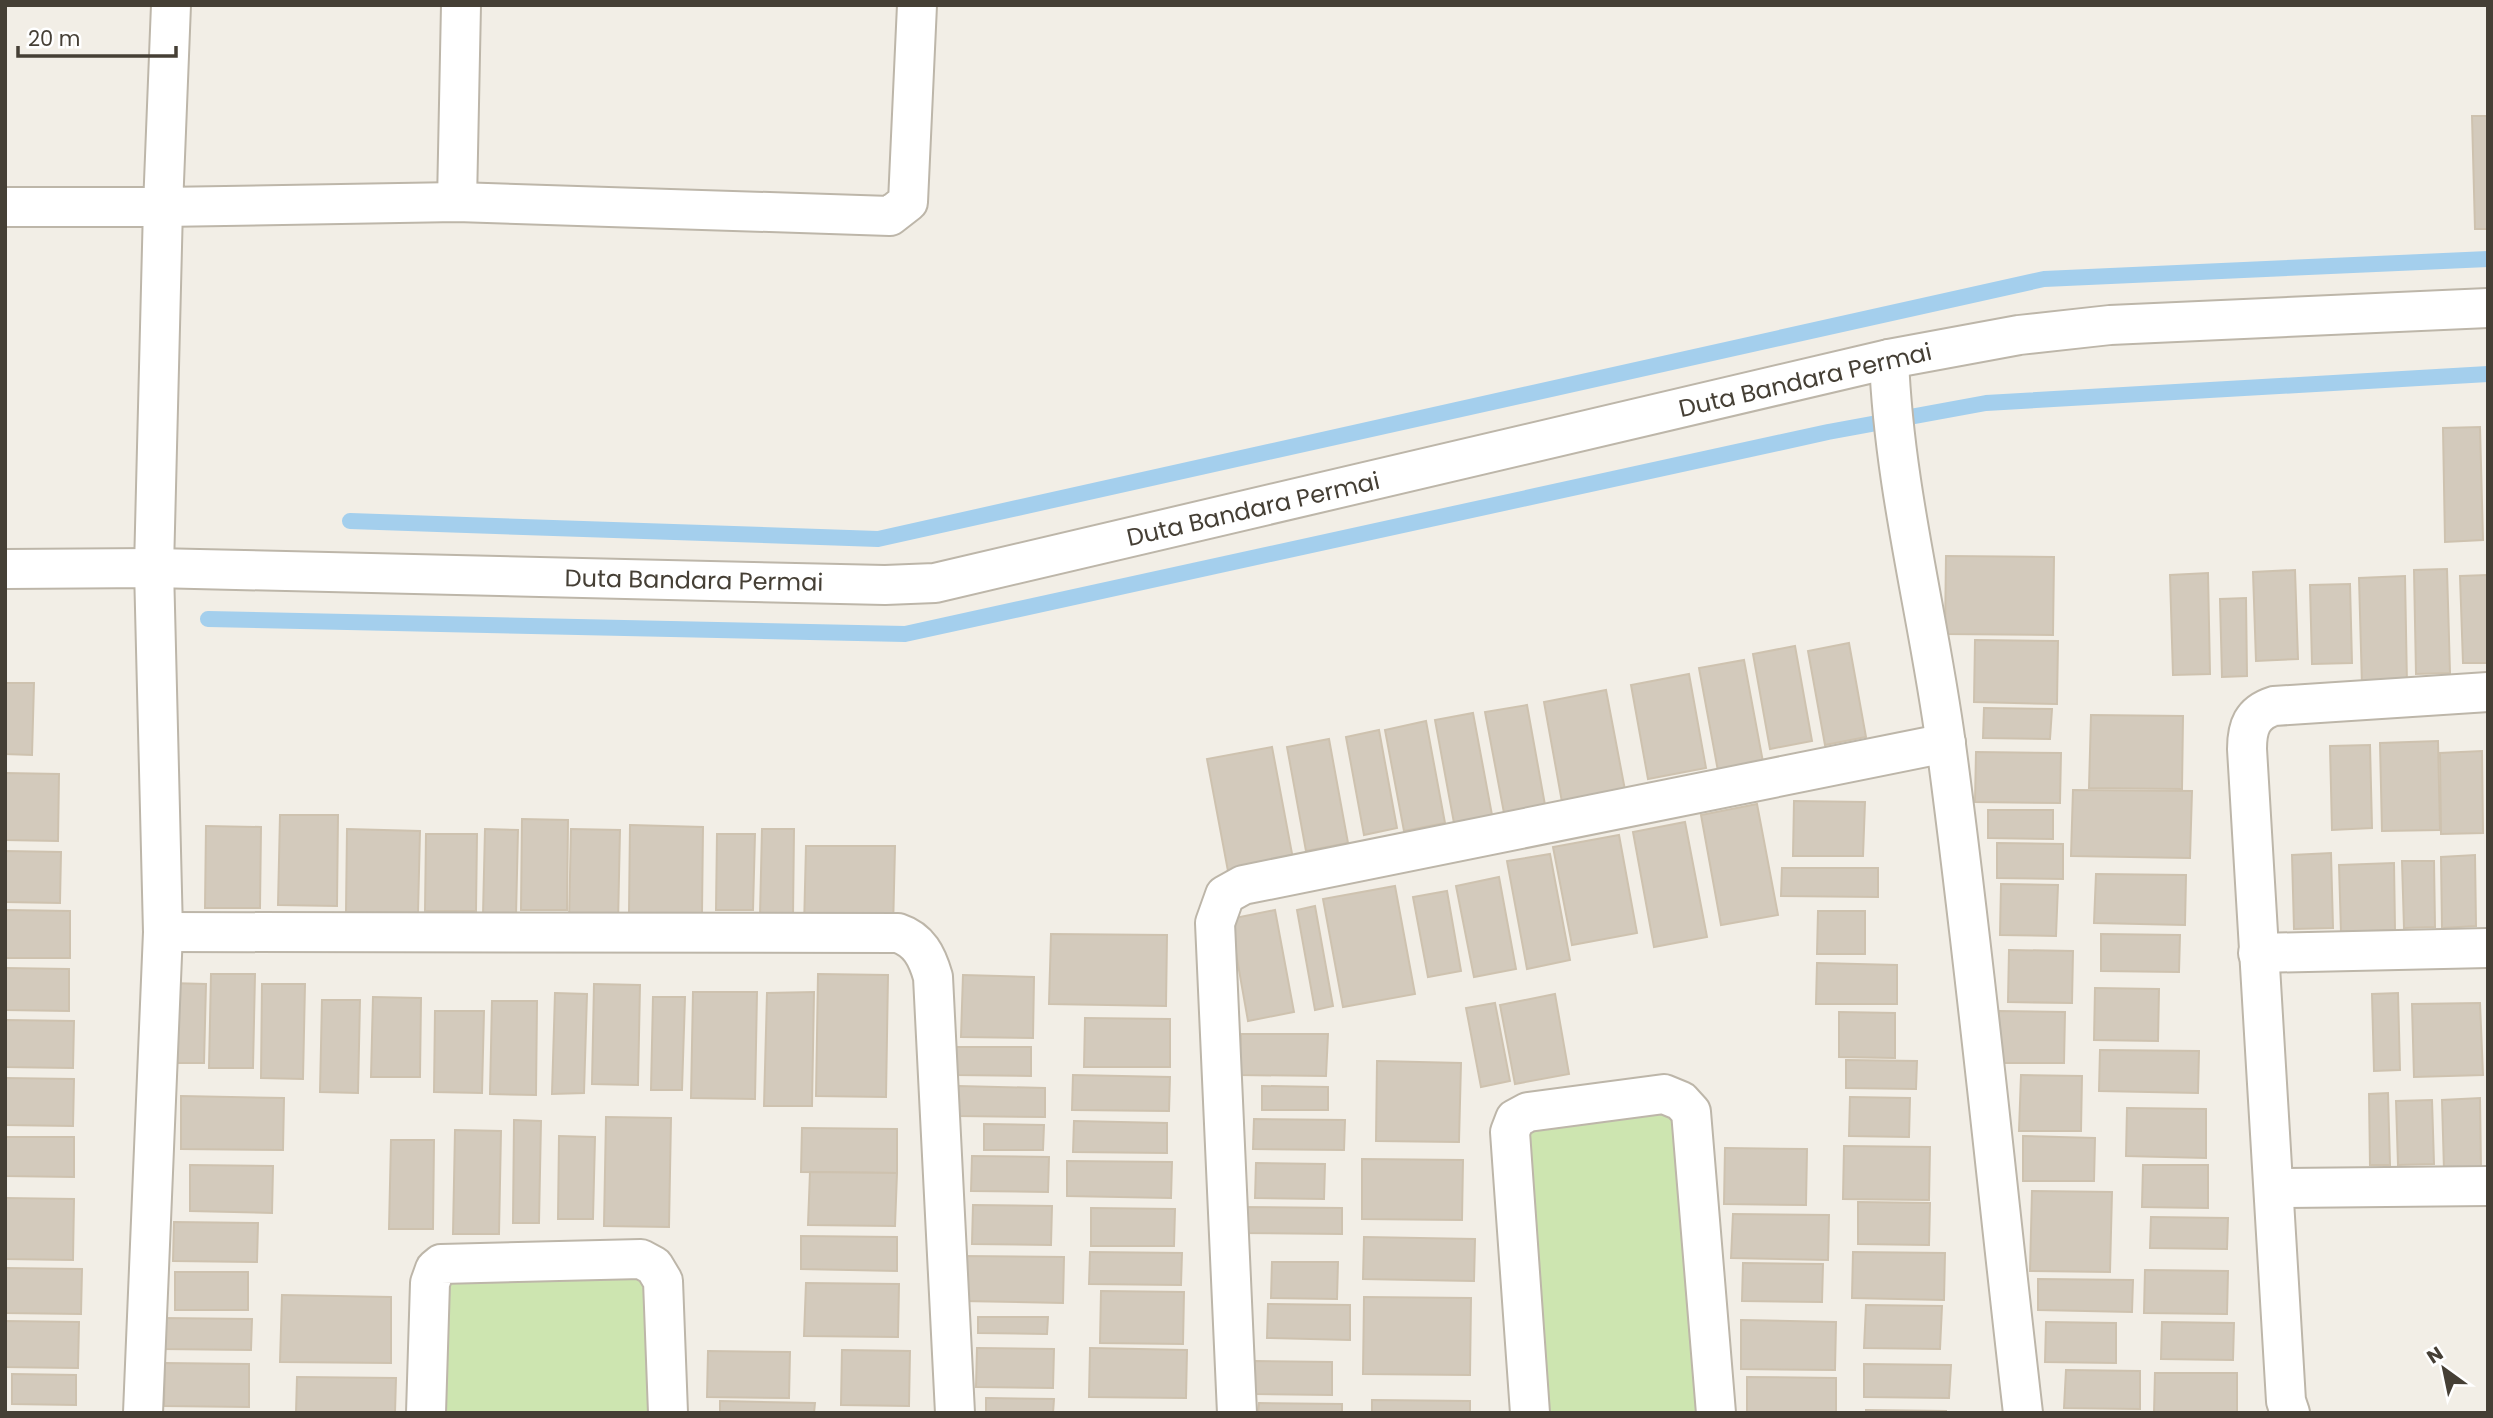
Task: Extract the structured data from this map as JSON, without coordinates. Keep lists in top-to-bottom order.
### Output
{
  "streets": {
    "street": ["Duta Bandara Permai"]
  },
  "scale_bar": "20 m",
  "north": "top left"
}
